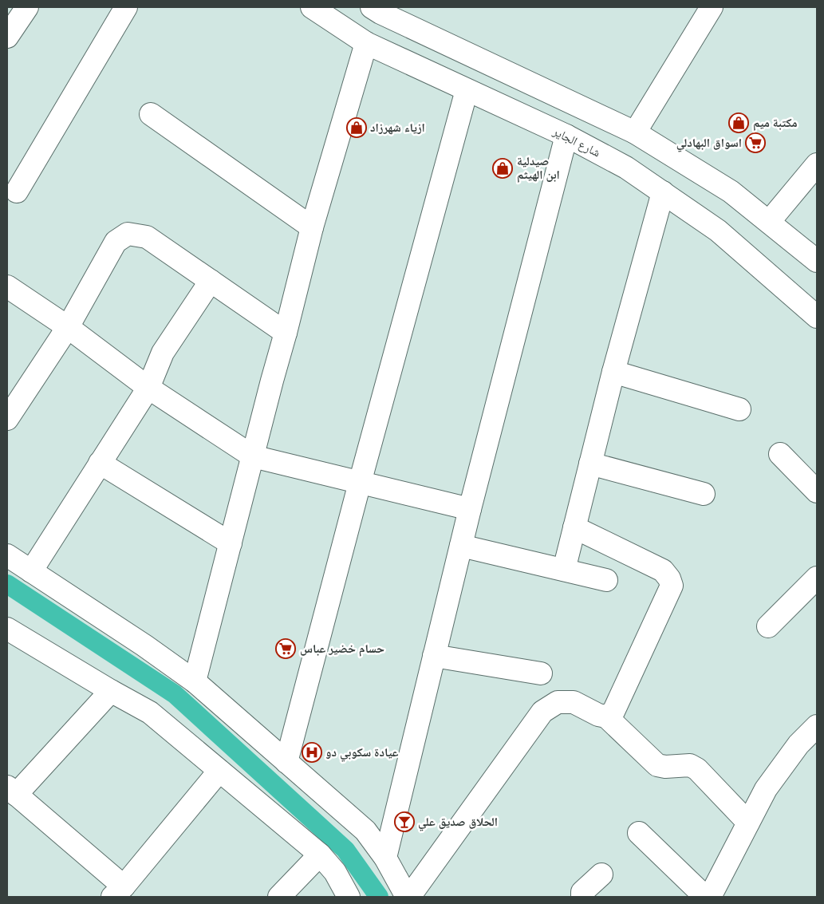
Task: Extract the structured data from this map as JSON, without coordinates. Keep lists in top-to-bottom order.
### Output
{
  "streets": {
    "street": ["شارع الجاير"]
  },
  "places": {
    "shop": ["مكتبة ميم", "ازياء شهرزاد", "صيدلية ابن الهيثم"],
    "supermarket": ["اسواق البهادلي", "حسام خضير عباس"],
    "hospital": ["عيادة سكوبي دو"],
    "bar": ["الحلاق صديق علي"]
  }
}
